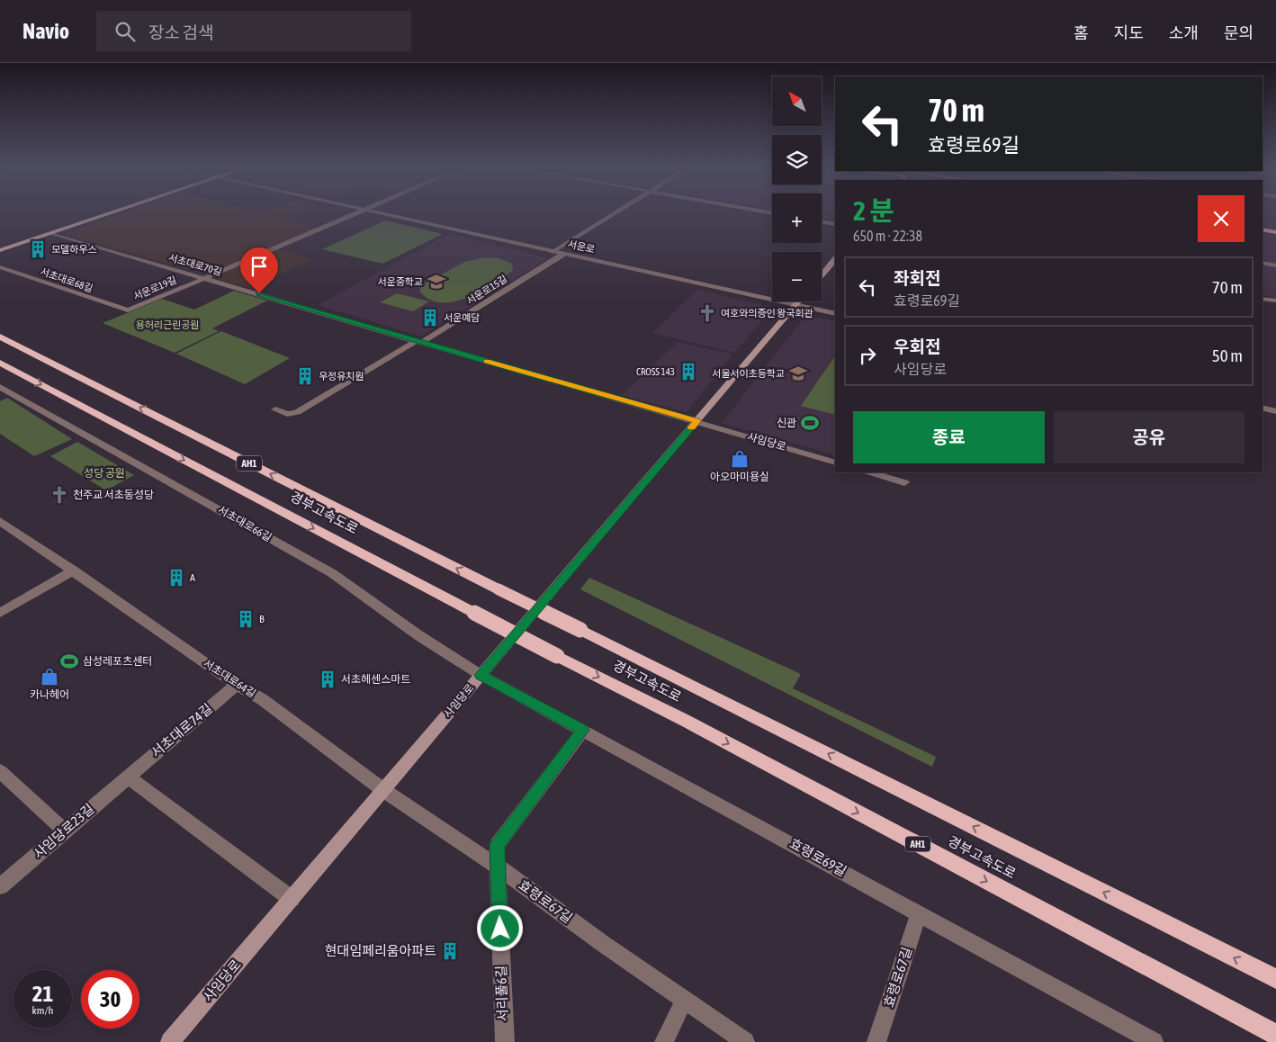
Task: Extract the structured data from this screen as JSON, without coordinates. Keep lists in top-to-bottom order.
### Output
{
  "streets": {
    "highway": ["AH1", "경부고속도로"],
    "main road": ["사임당로"],
    "street": [
      "서운로",
      "서초대로70길",
      "서초대로68길",
      "서운로19길",
      "서운로15길",
      "서초대로66길",
      "서초대로64길",
      "서초대로74길",
      "사임당로23길",
      "효령로69길",
      "효령로67길",
      "서리풀6길"
    ]
  },
  "crossings": [
    ["서운로", "서운로15길"],
    ["서운로", "사임당로"],
    ["서초대로70길", "서운로19길"],
    ["서초대로70길", "서운로15길"],
    ["서초대로70길", "사임당로"],
    ["서초대로68길", "서운로19길"],
    ["사임당로", "서초대로66길"],
    ["사임당로", "서초대로64길"],
    ["사임당로", "효령로69길"],
    ["사임당로", "효령로67길"],
    ["서초대로66길", "효령로69길"],
    ["서초대로64길", "서초대로74길"],
    ["서초대로64길", "효령로67길"],
    ["서초대로74길", "사임당로23길"],
    ["효령로69길", "효령로67길"],
    ["효령로69길", "서리풀6길"],
    ["효령로67길", "서리풀6길"]
  ],
  "parks": ["용허리근린공원", "성당 공원"],
  "places": {
    "building": [
      "모델하우스",
      "서운예담",
      "CROSS 143",
      "우정유치원",
      "A",
      "B",
      "서초헤센스마트",
      "현대임페리움아파트"
    ],
    "school or university": ["서운중학교", "서울서이초등학교"],
    "church": ["여호와의증인 왕국회관", "천주교 서초동성당"],
    "sports": ["신관", "삼성레포츠센터"],
    "shop": ["아오마미용실", "카나헤어"]
  },
  "north": "top left",
  "page": {
    "header": "Navio",
    "search": "장소 검색",
    "nav": [
      "홈",
      "지도",
      "소개",
      "문의"
    ],
    "map_buttons": ["+", "−"],
    "turn": ["70 m", "효령로69길"],
    "heading": ["2 분", "650 m · 22:38"],
    "list": [
      {
        "name": "좌회전",
        "note": "효령로69길",
        "value": "70 m"
      },
      {
        "name": "우회전",
        "note": "사임당로",
        "value": "50 m"
      }
    ],
    "buttons": ["종료", "공유"],
    "speed": "21 km/h",
    "limit": "30"
  }
}
